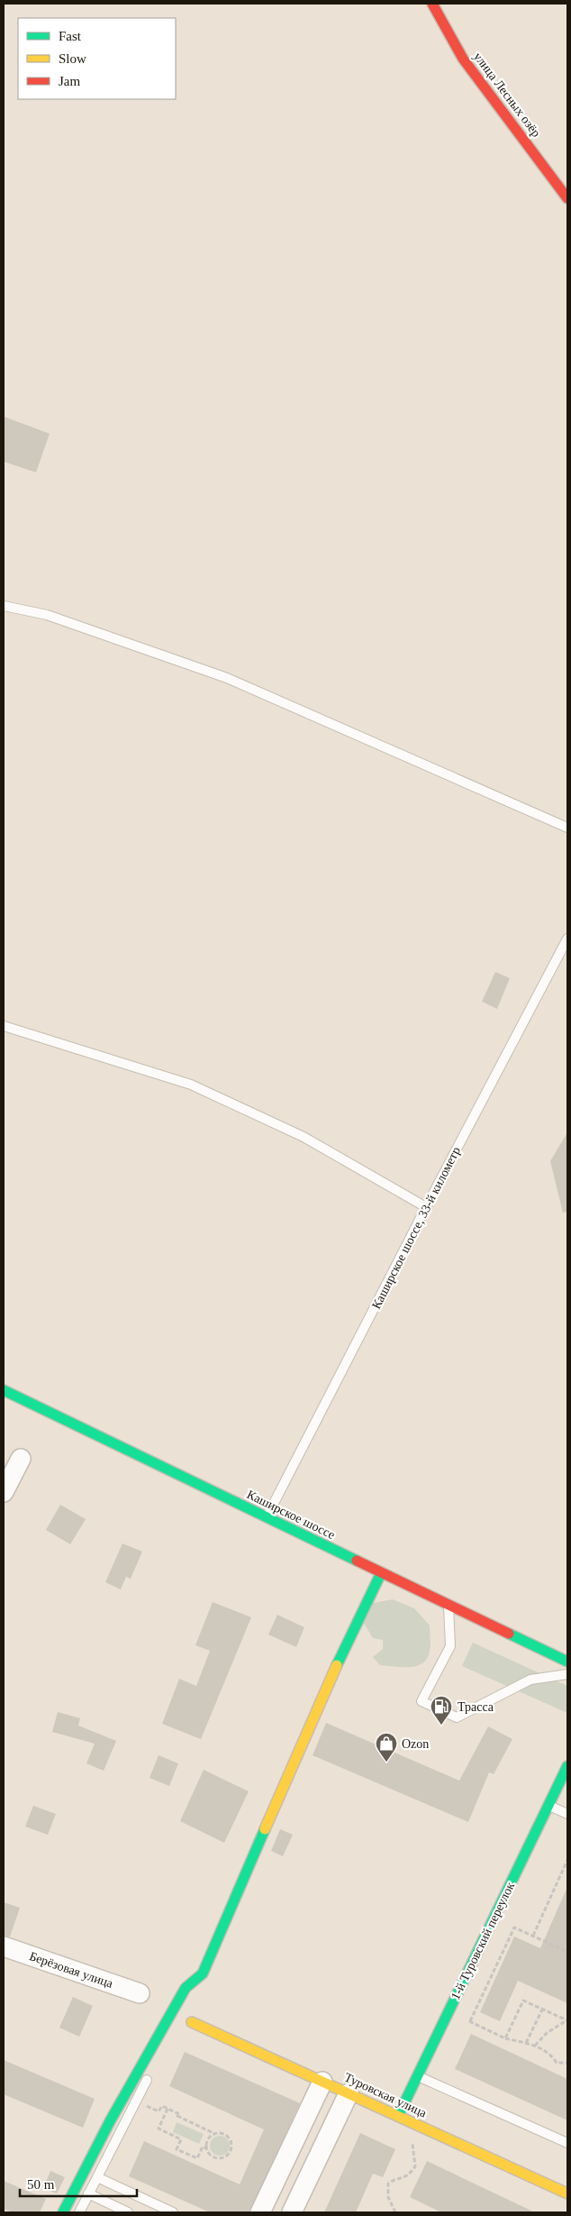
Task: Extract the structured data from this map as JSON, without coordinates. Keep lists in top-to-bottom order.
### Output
{
  "streets": {
    "street": [
      "улица Лесных озёр",
      "Каширское шоссе",
      "1-й Туровский переулок",
      "Берёзовая улица",
      "Туровская улица"
    ],
    "lane": ["Каширское шоссе, 33-й километр"]
  },
  "crossings": [
    ["Каширское шоссе, 33-й километр", "Каширское шоссе"],
    ["1-й Туровский переулок", "Туровская улица"]
  ],
  "places": {
    "fuel station": ["Трасса"],
    "shop": ["Ozon"]
  },
  "legend": ["Fast", "Slow", "Jam"],
  "scale_bar": "50 m"
}
